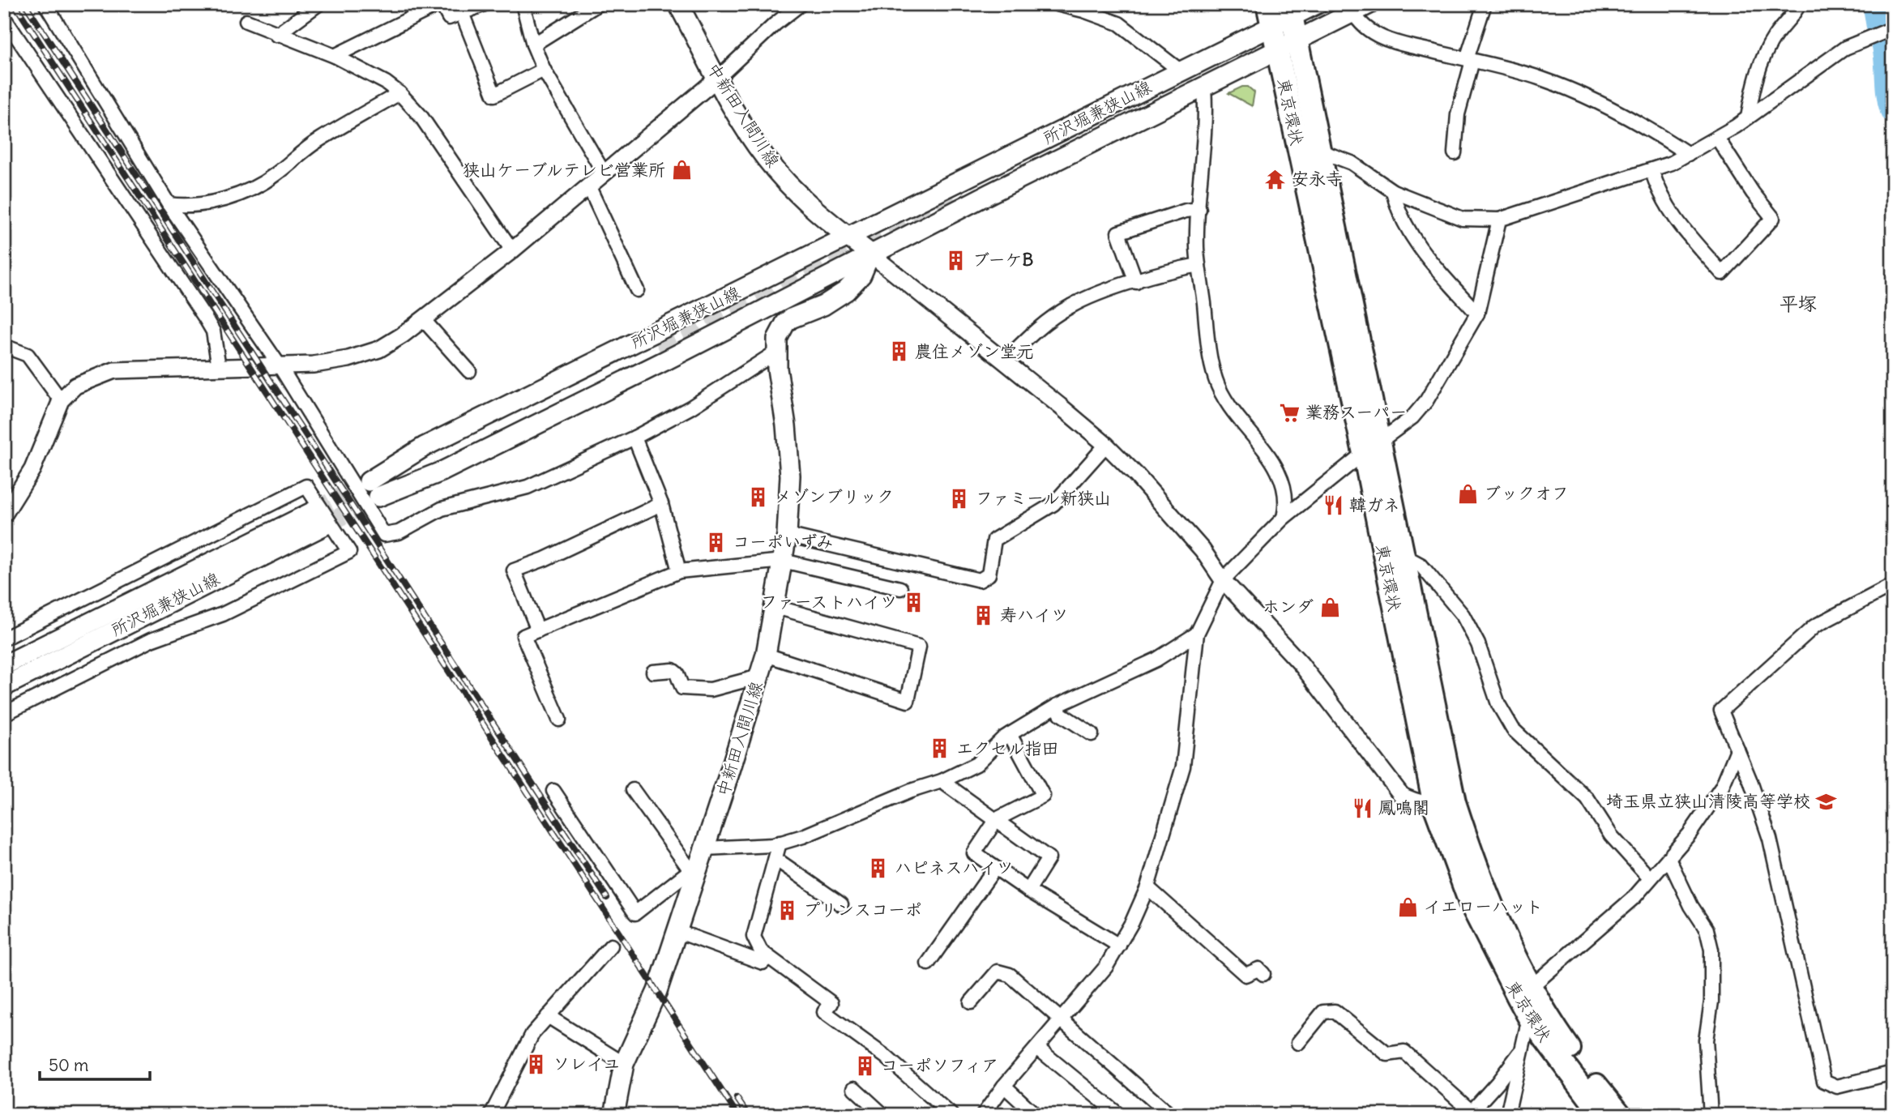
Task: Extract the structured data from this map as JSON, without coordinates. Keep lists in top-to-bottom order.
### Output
{
  "streets": {
    "highway": ["東京環状"],
    "main road": ["所沢堀兼狭山線", "中新田入間川線"]
  },
  "crossings": [
    ["東京環状", "所沢堀兼狭山線"],
    ["所沢堀兼狭山線", "中新田入間川線"]
  ],
  "districts": ["平塚"],
  "places": {
    "shop": [
      "狭山ケーブルテレビ営業所",
      "ブックオフ",
      "ホンダ",
      "イエローハット"
    ],
    "temple": ["安永寺"],
    "building": [
      "ブーケB",
      "農住メゾン堂元",
      "メゾンブリック",
      "ファミール新狭山",
      "コーポいずみ",
      "ファーストハイツ",
      "寿ハイツ",
      "エクセル指田",
      "ハピネスハイツ",
      "プリンスコーポ",
      "ソレイユ",
      "コーポソフィア"
    ],
    "supermarket": ["業務スーパー"],
    "restaurant": ["韓ガネ", "鳳鳴閣"],
    "school or university": ["埼玉県立狭山清陵高等学校"]
  },
  "scale_bar": "50 m"
}
